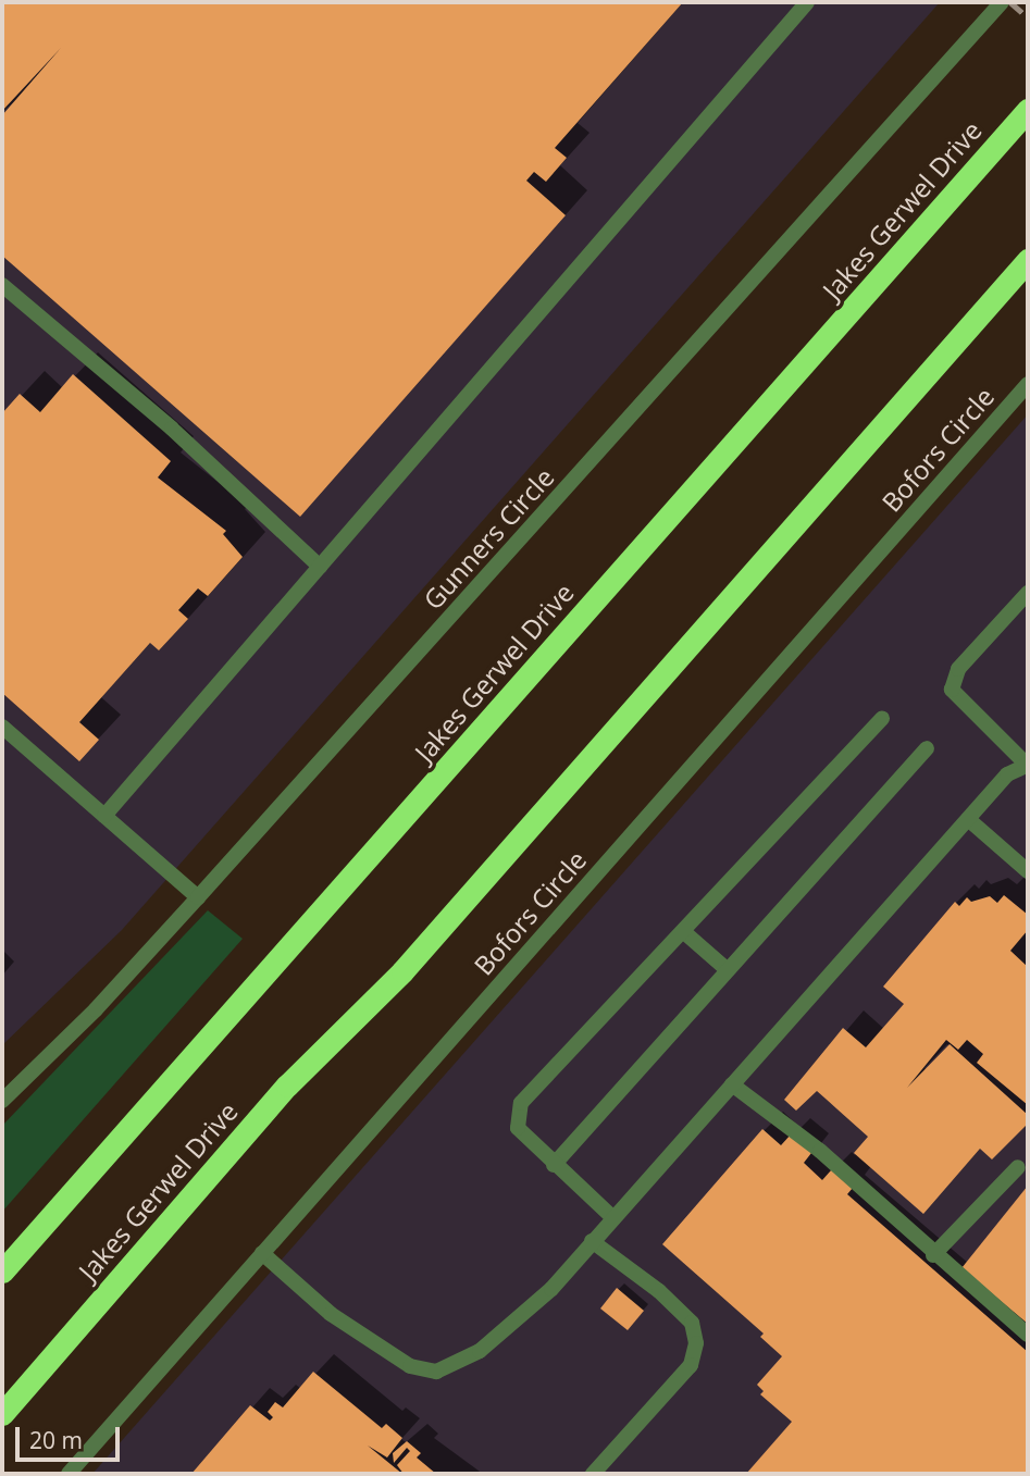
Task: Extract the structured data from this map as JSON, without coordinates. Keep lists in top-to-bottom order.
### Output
{
  "streets": {
    "highway": ["Jakes Gerwel Drive"],
    "street": ["Bofors Circle", "Gunners Circle"]
  },
  "scale_bar": "20 m"
}
